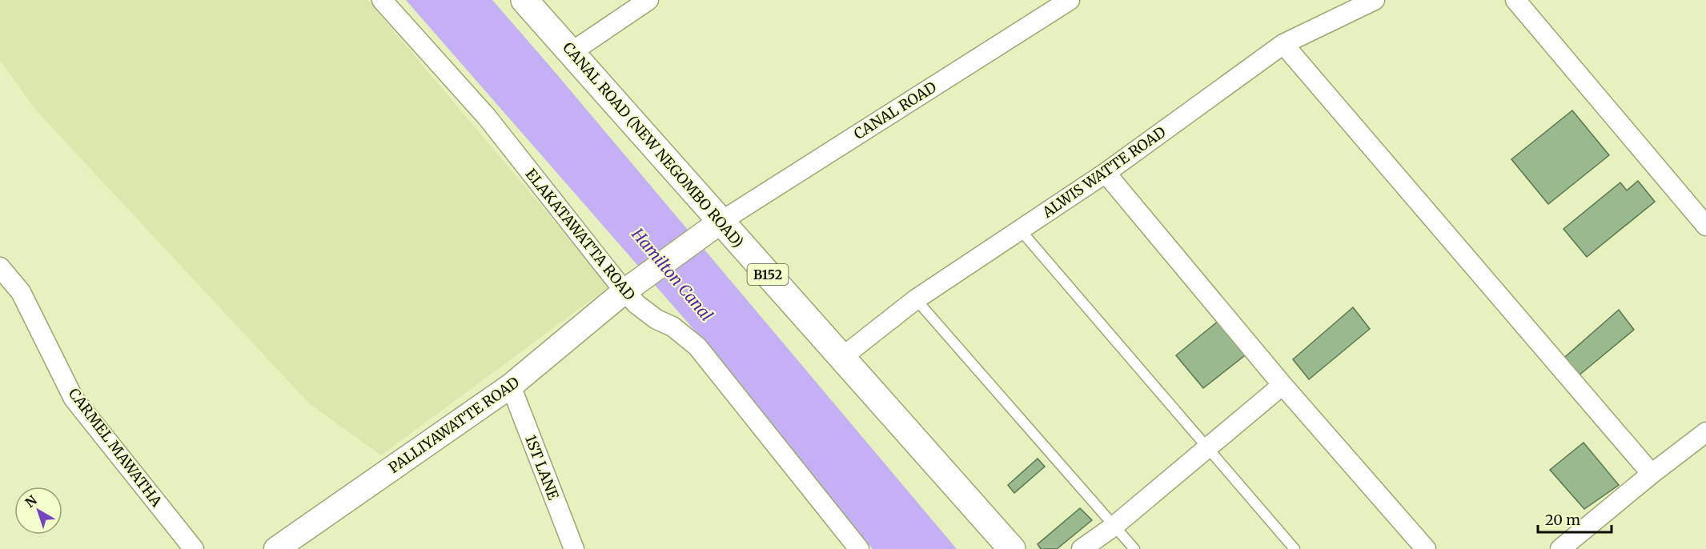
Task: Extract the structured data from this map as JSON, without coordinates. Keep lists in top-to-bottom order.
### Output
{
  "streets": {
    "main road": ["CANAL ROAD (NEW NEGOMBO ROAD)", "B152"],
    "street": [
      "CANAL ROAD",
      "ALWIS WATTE ROAD",
      "ELAKATAWATTA ROAD",
      "PALLIYAWATTE ROAD",
      "CARMEL MAWATHA",
      "1ST LANE"
    ]
  },
  "crossings": [
    ["CANAL ROAD", "CANAL ROAD (NEW NEGOMBO ROAD)"],
    ["CANAL ROAD", "PALLIYAWATTE ROAD"],
    ["CANAL ROAD (NEW NEGOMBO ROAD)", "ALWIS WATTE ROAD"],
    ["CANAL ROAD (NEW NEGOMBO ROAD)", "PALLIYAWATTE ROAD"],
    ["ELAKATAWATTA ROAD", "PALLIYAWATTE ROAD"],
    ["PALLIYAWATTE ROAD", "1ST LANE"]
  ],
  "water": ["Hamilton Canal"],
  "scale_bar": "20 m",
  "north": "top left"
}
